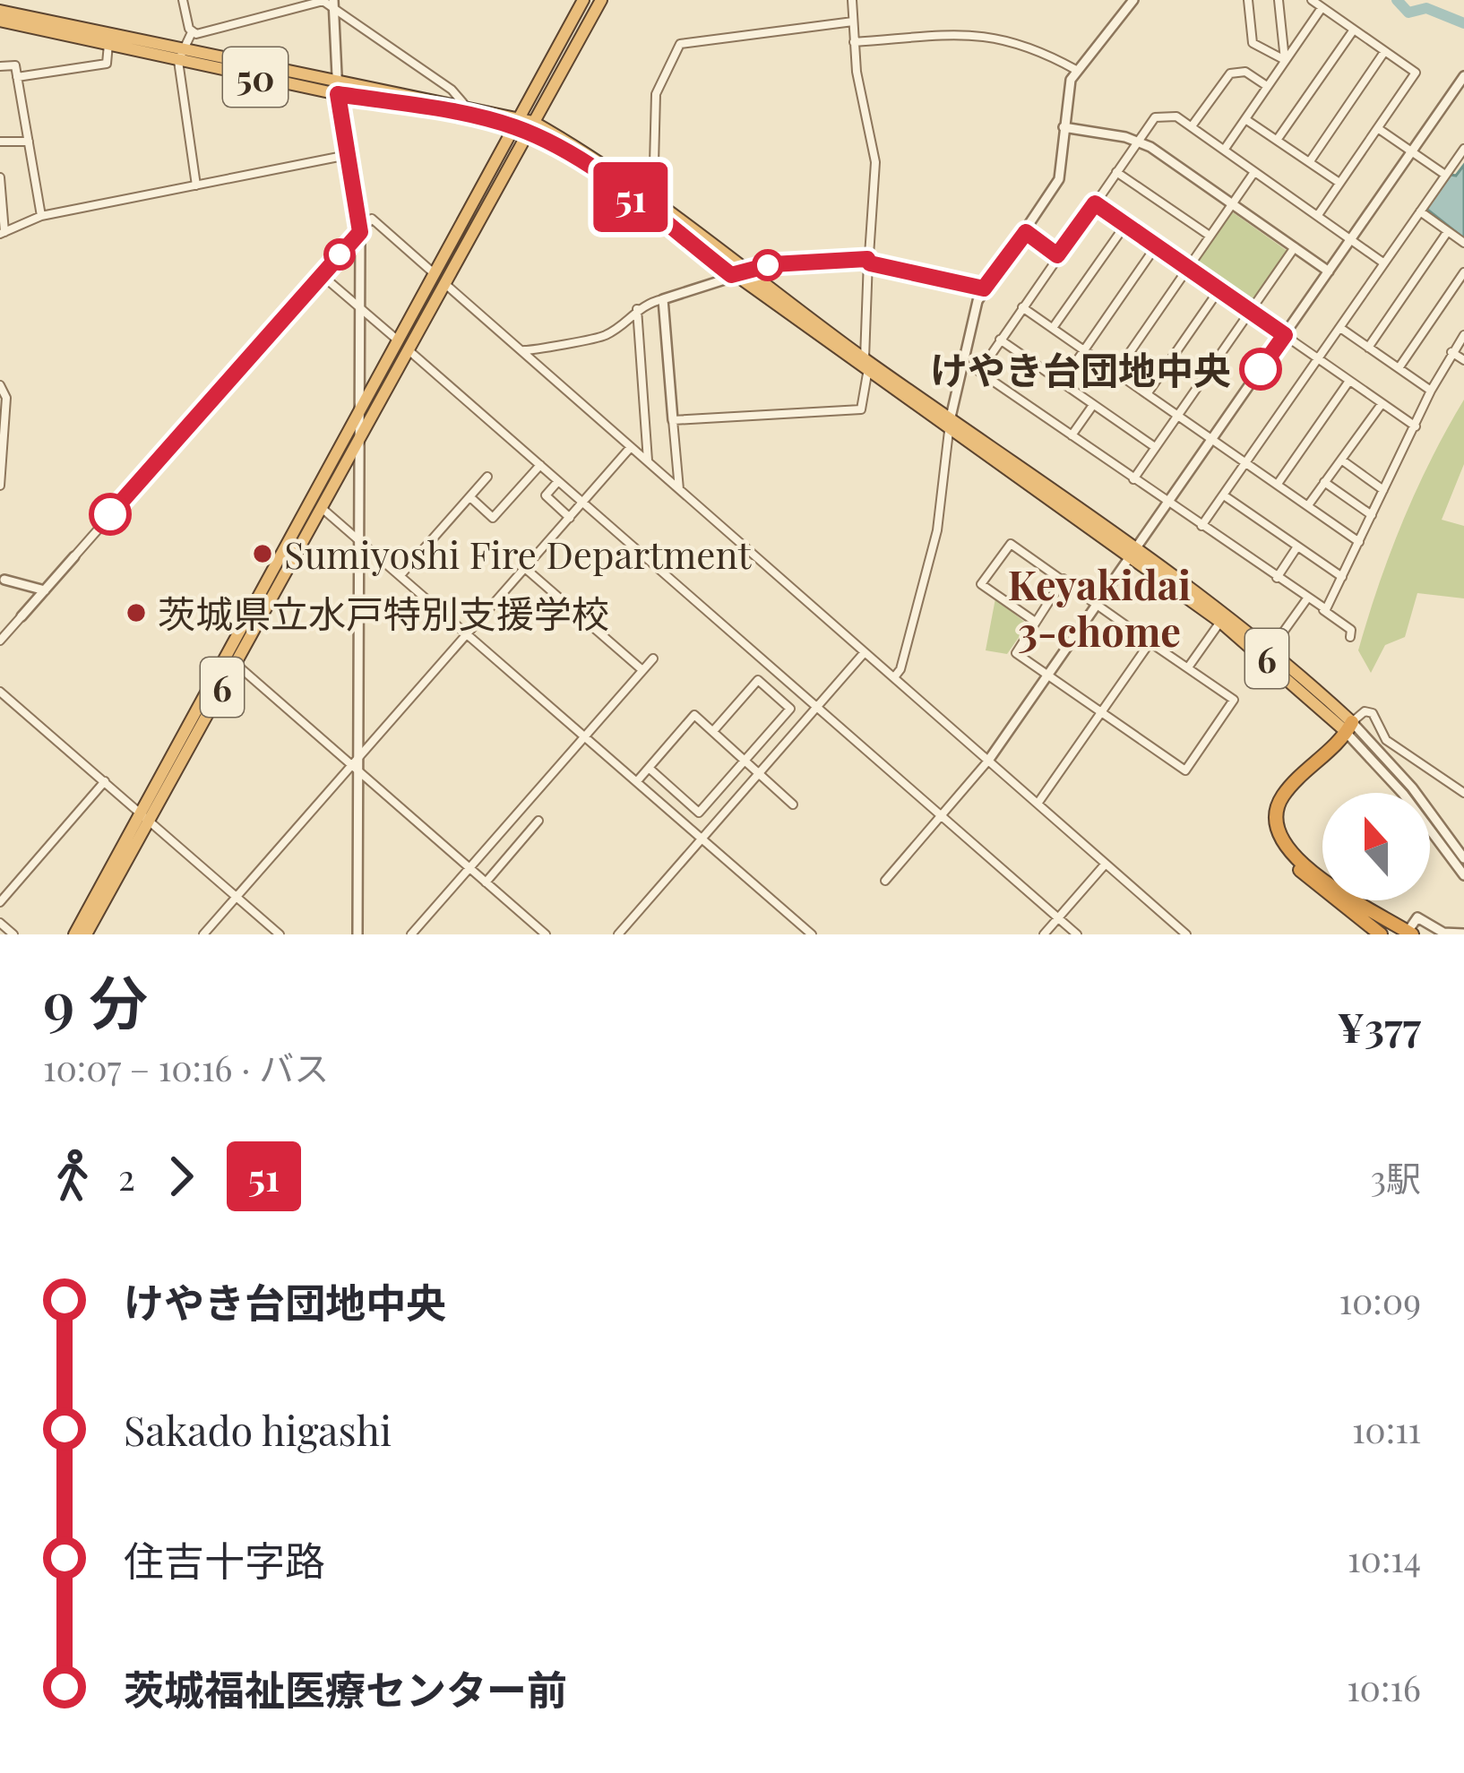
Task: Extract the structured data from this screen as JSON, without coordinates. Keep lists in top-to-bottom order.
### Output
{
  "streets": {
    "highway": ["50", "6"]
  },
  "crossings": [
    ["50", "6"]
  ],
  "districts": ["Keyakidai 3-chome"],
  "places": ["けやき台団地中央", "Sumiyoshi Fire Department", "茨城県立水戸特別支援学校"],
  "lines": ["bus line 51"],
  "north": "top",
  "page": {
    "on_map": "51",
    "heading": ["9 分", "10:07 – 10:16 · バス", "¥377"],
    "legs": ["2", "51", "3駅"],
    "list": [
      {
        "name": "けやき台団地中央",
        "value": "10:09"
      },
      {
        "name": "Sakado higashi",
        "value": "10:11"
      },
      {
        "name": "住吉十字路",
        "value": "10:14"
      },
      {
        "name": "茨城福祉医療センター前",
        "value": "10:16"
      }
    ]
  }
}
